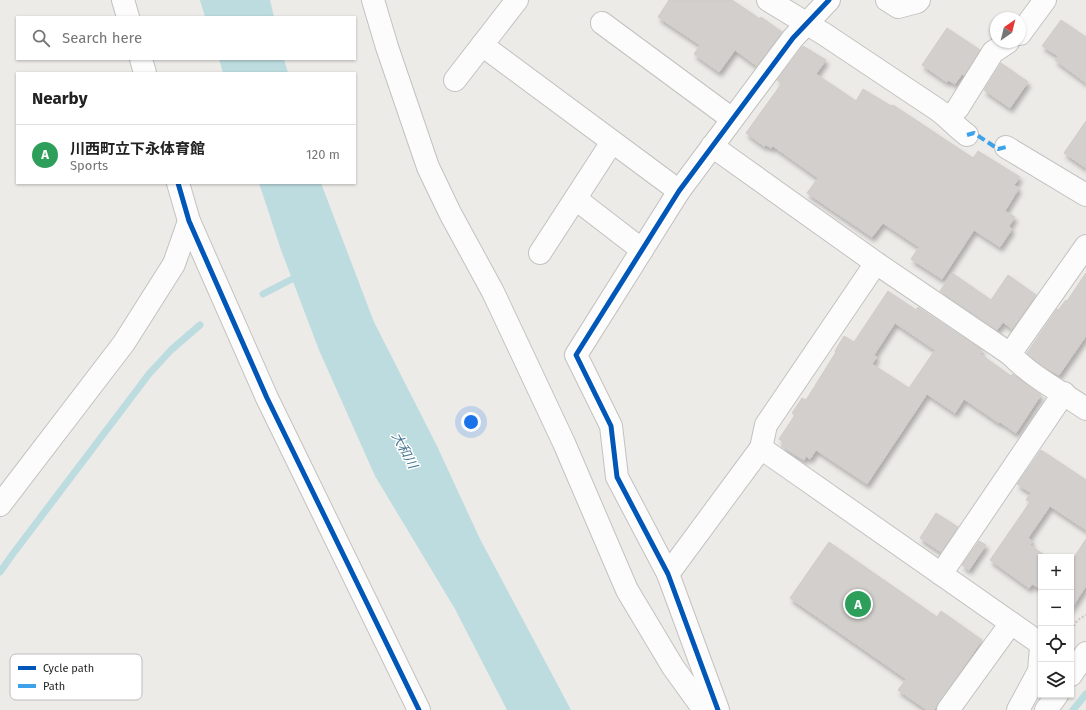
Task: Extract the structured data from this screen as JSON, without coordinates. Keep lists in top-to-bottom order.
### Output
{
  "water": ["大和川"],
  "legend": ["Cycle path", "Path"],
  "north": "top right",
  "page": {
    "search": "Search here",
    "heading": "Nearby",
    "list": [
      {
        "mark": "A",
        "name": "川西町立下永体育館",
        "note": "Sports",
        "value": "120 m"
      }
    ],
    "map_buttons": ["+", "−"],
    "pins": "A"
  }
}
